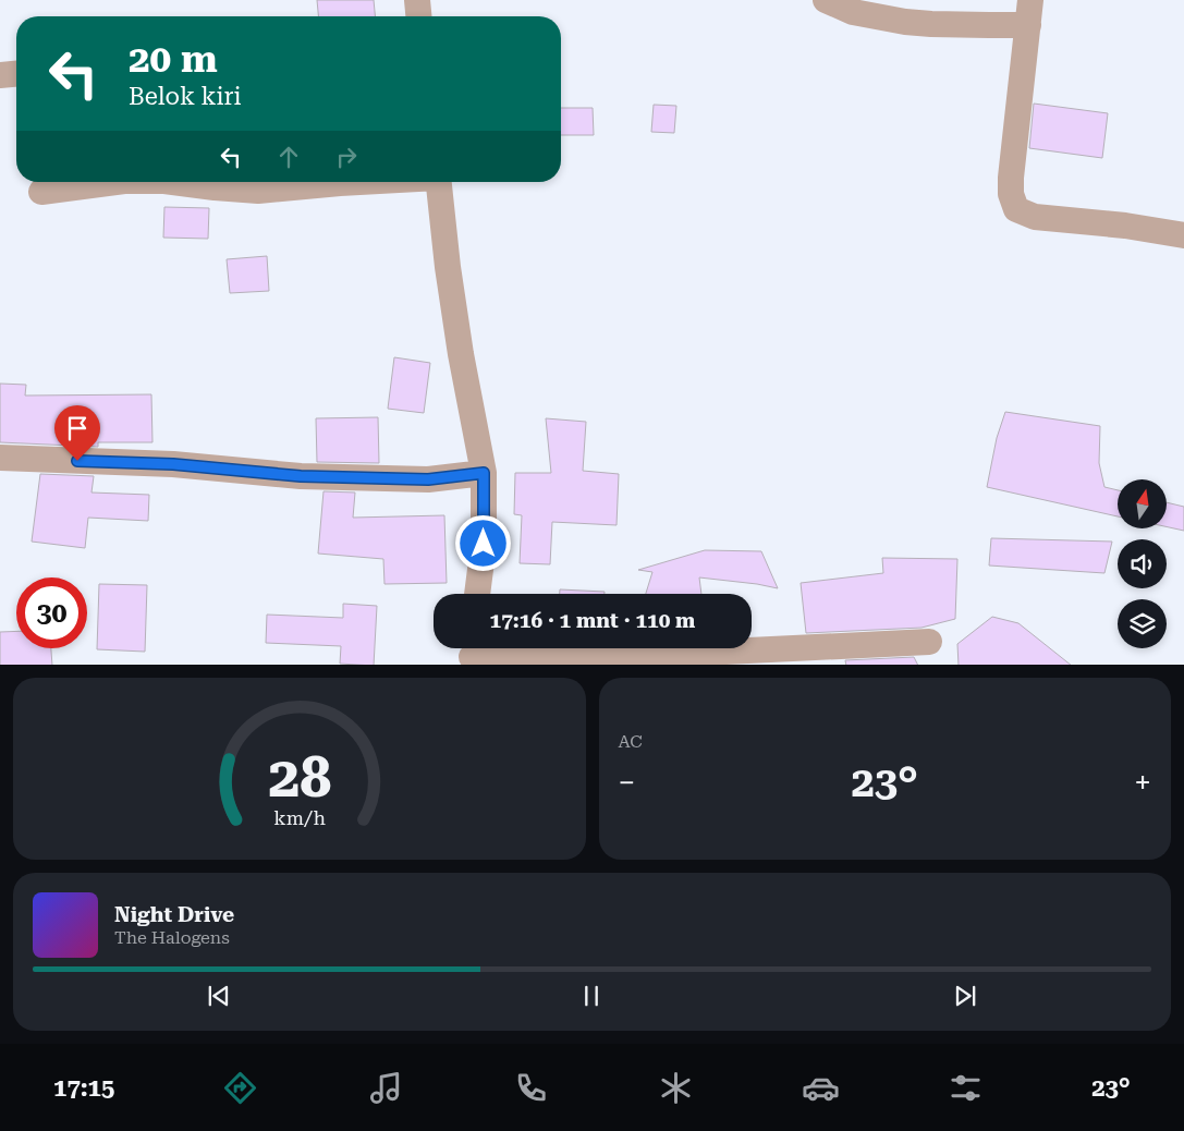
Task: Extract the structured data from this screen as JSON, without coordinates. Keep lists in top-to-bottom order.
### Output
{
  "north": "top",
  "page": {
    "turn": ["20 m", "Belok kiri"],
    "limit": "30",
    "trip": "17:16 · 1 mnt · 110 m",
    "tile": "AC",
    "heat": ["−", "23°", "+"],
    "song": ["Night Drive", "The Halogens"],
    "tabs": ["17:15", "23°"],
    "gauge": ["28", "km/h"]
  }
}
